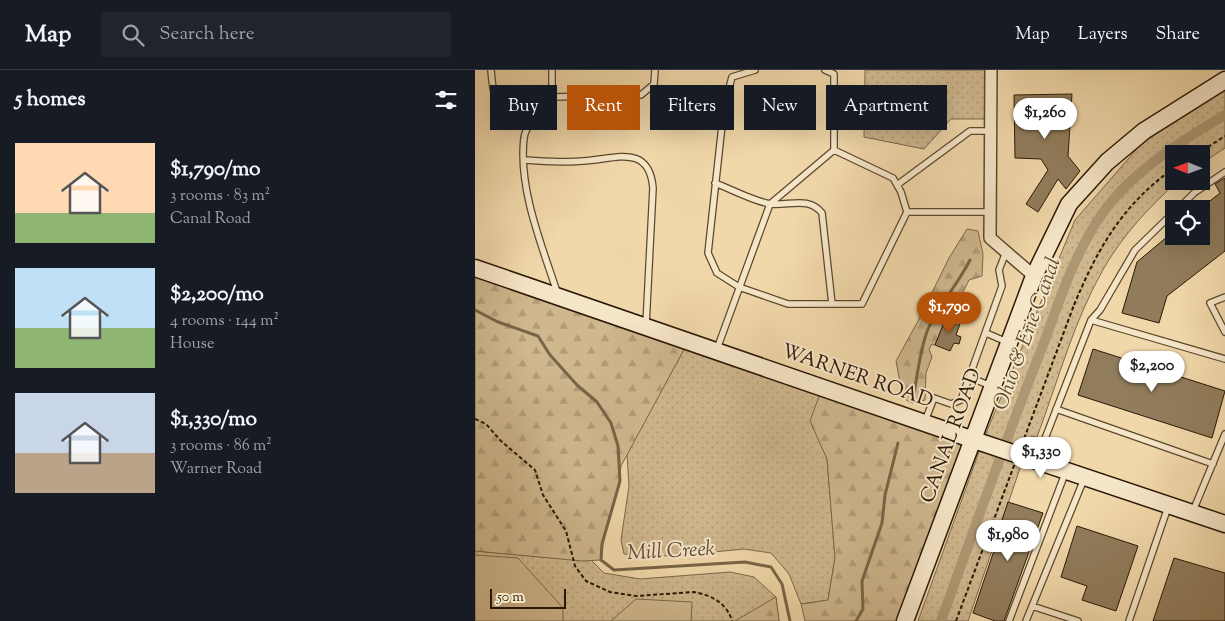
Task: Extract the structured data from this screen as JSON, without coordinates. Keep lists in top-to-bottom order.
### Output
{
  "streets": {
    "main road": ["WARNER ROAD", "CANAL ROAD"]
  },
  "crossings": [
    ["WARNER ROAD", "CANAL ROAD"]
  ],
  "water": ["Ohio & Erie Canal", "Mill Creek"],
  "scale_bar": "50 m",
  "north": "left",
  "page": {
    "header": "Map",
    "search": "Search here",
    "nav": ["Map", "Layers", "Share"],
    "heading": "5 homes",
    "chip": [
      "Buy",
      "Rent",
      "Filters",
      "New",
      "Apartment"
    ],
    "price": [
      "$1,260",
      "$1,790",
      "$2,200",
      "$1,330",
      "$1,980"
    ],
    "list": [
      {
        "name": "$1,790/mo",
        "note": "3 rooms · 83 m² · Canal Road"
      },
      {
        "name": "$2,200/mo",
        "note": "4 rooms · 144 m² · House"
      },
      {
        "name": "$1,330/mo",
        "note": "3 rooms · 86 m² · Warner Road"
      }
    ],
    "scale": "50 m"
  }
}
